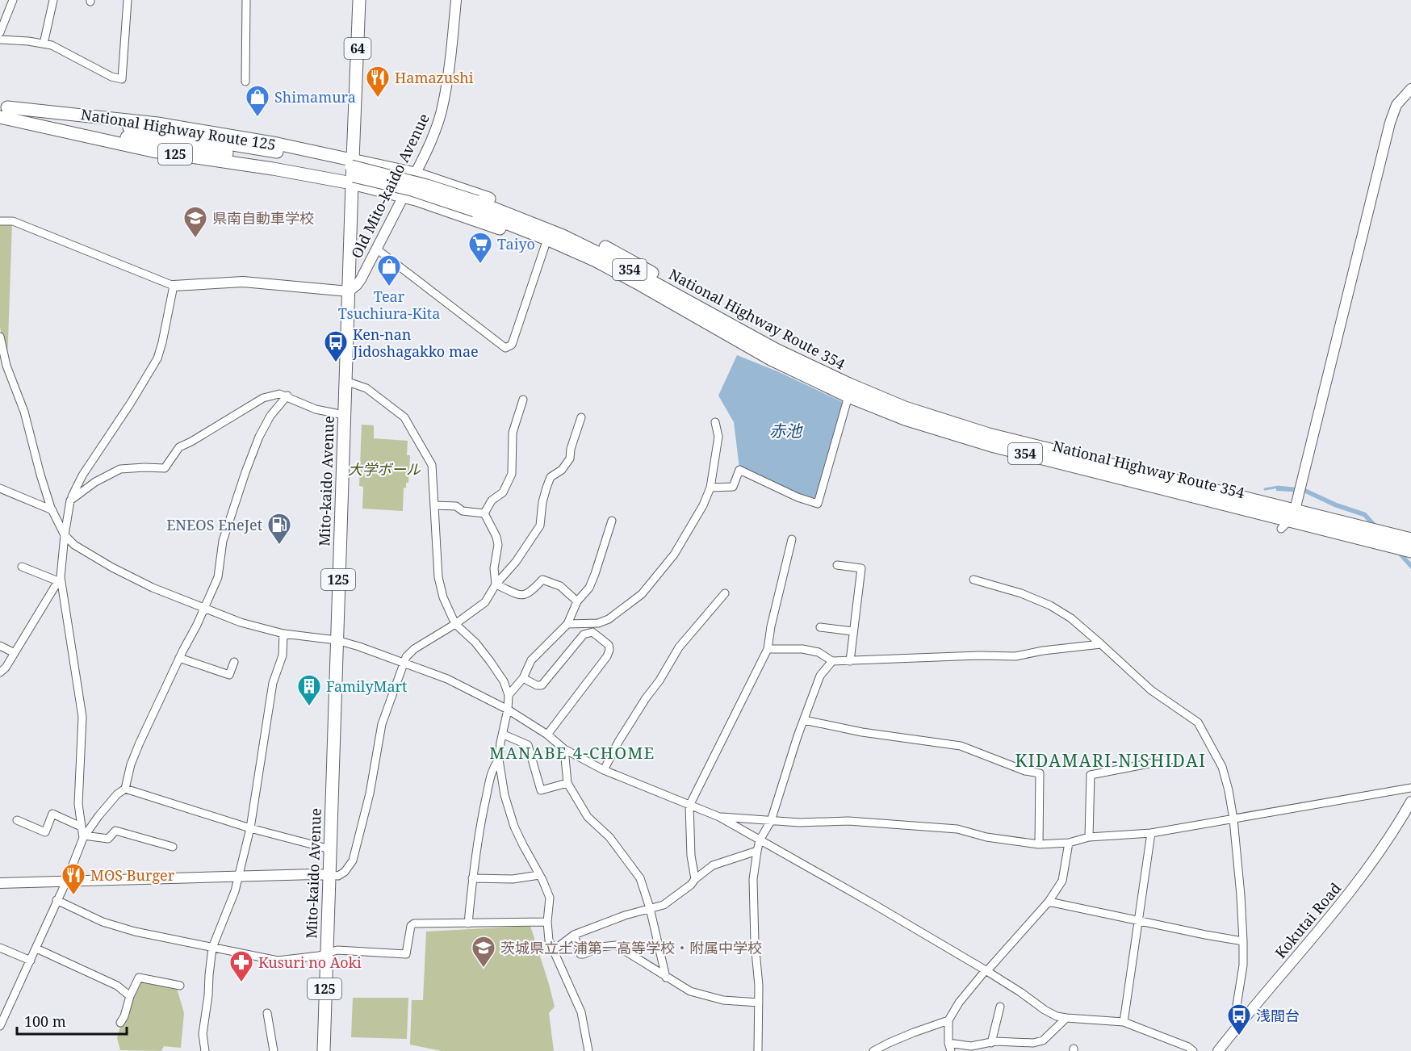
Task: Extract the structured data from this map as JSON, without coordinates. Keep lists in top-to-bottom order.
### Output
{
  "streets": {
    "main road": [
      "64",
      "National Highway Route 125",
      "125",
      "354",
      "National Highway Route 354",
      "Mito-kaido Avenue"
    ],
    "street": ["Old Mito-kaido Avenue", "Kokutai Road"]
  },
  "crossings": [
    ["National Highway Route 125", "125"],
    ["National Highway Route 125", "National Highway Route 354"],
    ["National Highway Route 125", "Mito-kaido Avenue"],
    ["125", "National Highway Route 354"],
    ["125", "Mito-kaido Avenue"],
    ["Old Mito-kaido Avenue", "Mito-kaido Avenue"],
    ["National Highway Route 354", "Mito-kaido Avenue"]
  ],
  "districts": ["MANABE 4-CHOME", "KIDAMARI-NISHIDAI"],
  "water": ["赤池"],
  "parks": ["大学ボール"],
  "places": {
    "restaurant": ["Hamazushi", "MOS Burger"],
    "shop": ["Shimamura", "Tear Tsuchiura-Kita"],
    "school or university": ["県南自動車学校", "茨城県立土浦第一高等学校・附属中学校"],
    "supermarket": ["Taiyo"],
    "bus stop": ["Ken-nan Jidoshagakko mae", "浅間台"],
    "fuel station": ["ENEOS EneJet"],
    "building": ["FamilyMart"],
    "pharmacy": ["Kusuri no Aoki"]
  },
  "scale_bar": "100 m"
}
